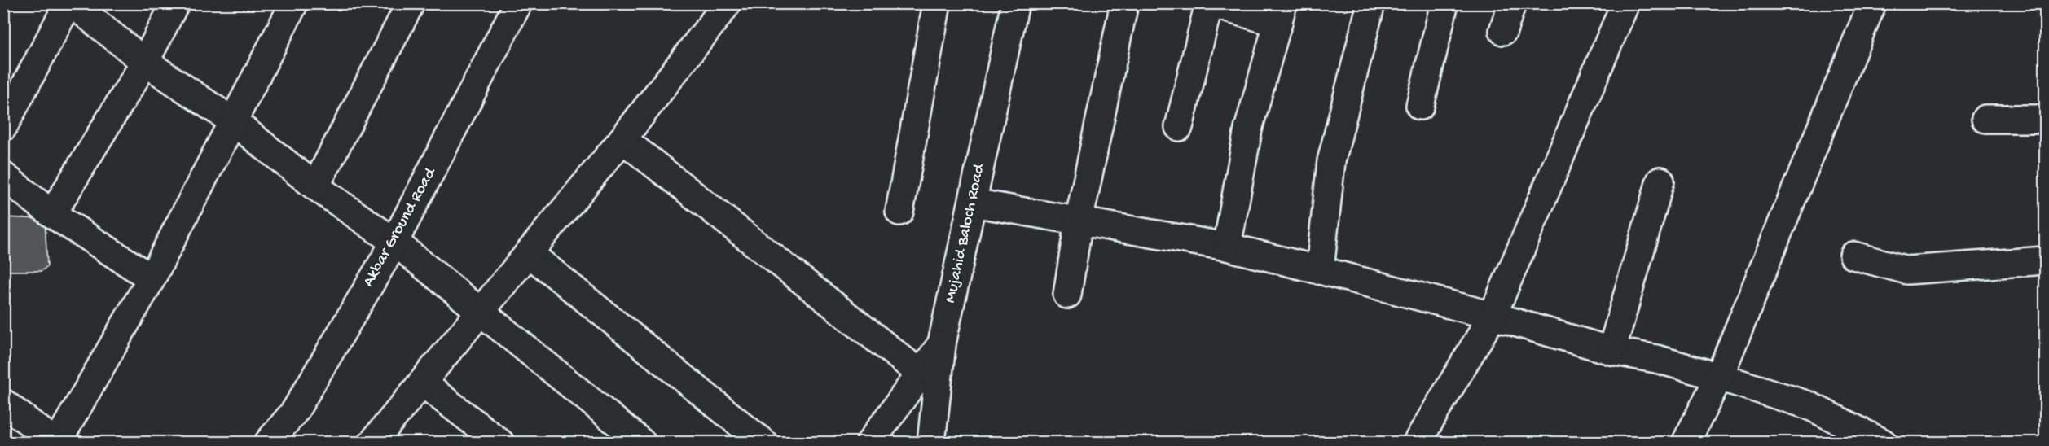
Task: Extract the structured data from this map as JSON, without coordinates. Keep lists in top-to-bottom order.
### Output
{
  "streets": {
    "street": ["Akbar Ground Road", "Mujahid Baloch Road"]
  }
}
